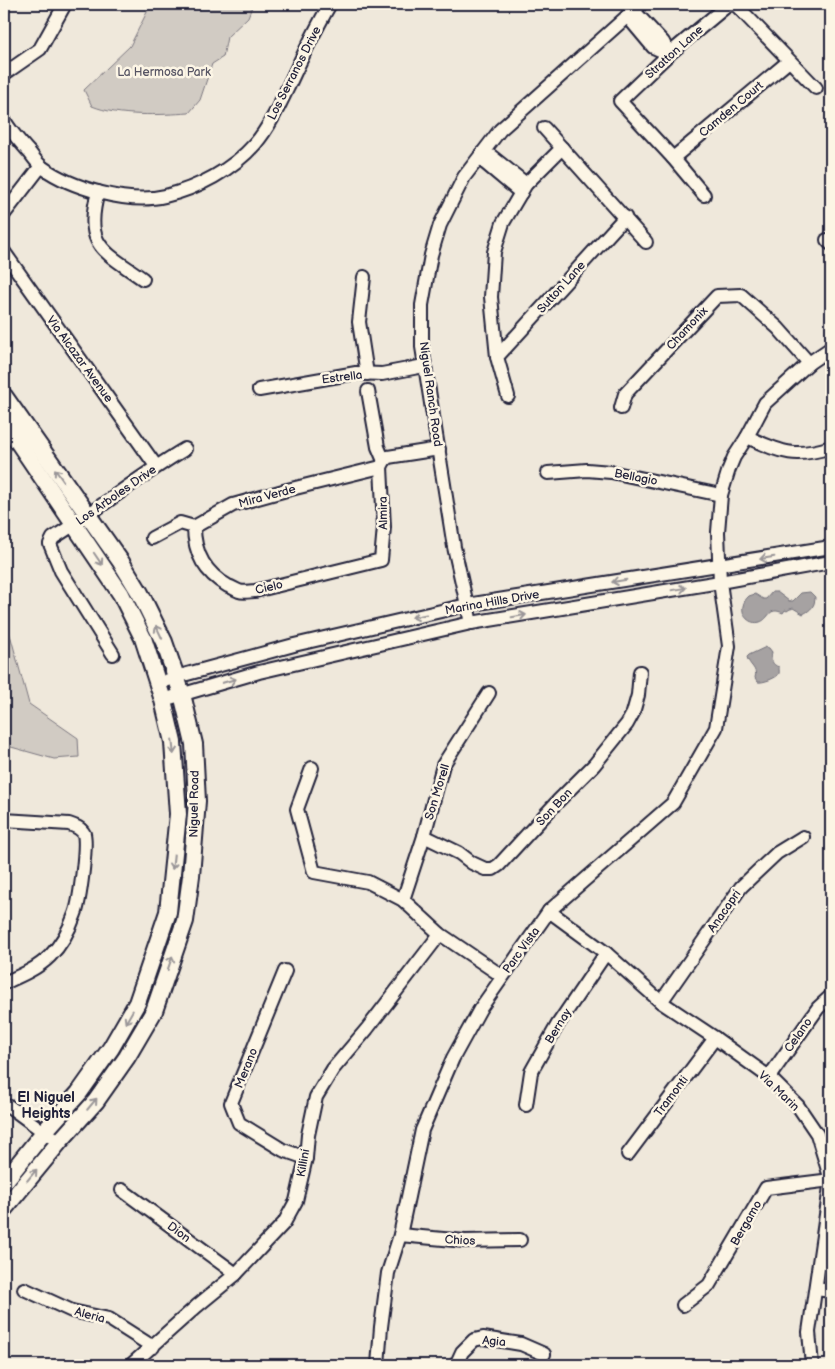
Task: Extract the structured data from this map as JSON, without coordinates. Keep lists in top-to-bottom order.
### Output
{
  "streets": {
    "main road": ["Niguel Road"],
    "street": [
      "Stratton Lane",
      "Los Serranos Drive",
      "Camden Court",
      "Sutton Lane",
      "Chamonix",
      "Via Alcazar Avenue",
      "Estrella",
      "Niguel Ranch Road",
      "Bellagio",
      "Los Arboles Drive",
      "Mira Verde",
      "Almira",
      "Cielo",
      "Marina Hills Drive",
      "Son Morell",
      "Son Bon",
      "Anacapri",
      "Parc Vista",
      "Bernay",
      "Celano",
      "Merano",
      "Via Marin",
      "Tramonti",
      "Killini",
      "Bergamo",
      "Dion",
      "Chios",
      "Aleria",
      "Agia"
    ]
  },
  "crossings": [
    ["Stratton Lane", "Camden Court"],
    ["Chamonix", "Parc Vista"],
    ["Via Alcazar Avenue", "Los Arboles Drive"],
    ["Estrella", "Niguel Ranch Road"],
    ["Niguel Ranch Road", "Mira Verde"],
    ["Niguel Ranch Road", "Marina Hills Drive"],
    ["Bellagio", "Parc Vista"],
    ["Los Arboles Drive", "Niguel Road"],
    ["Mira Verde", "Almira"],
    ["Mira Verde", "Cielo"],
    ["Almira", "Cielo"],
    ["Marina Hills Drive", "Niguel Road"],
    ["Marina Hills Drive", "Parc Vista"],
    ["Son Morell", "Son Bon"],
    ["Anacapri", "Via Marin"],
    ["Parc Vista", "Via Marin"],
    ["Parc Vista", "Chios"],
    ["Bernay", "Via Marin"],
    ["Celano", "Via Marin"],
    ["Merano", "Killini"],
    ["Via Marin", "Tramonti"],
    ["Via Marin", "Bergamo"],
    ["Killini", "Dion"],
    ["Killini", "Aleria"]
  ],
  "districts": ["El Niguel Heights"],
  "parks": ["La Hermosa Park"]
}
